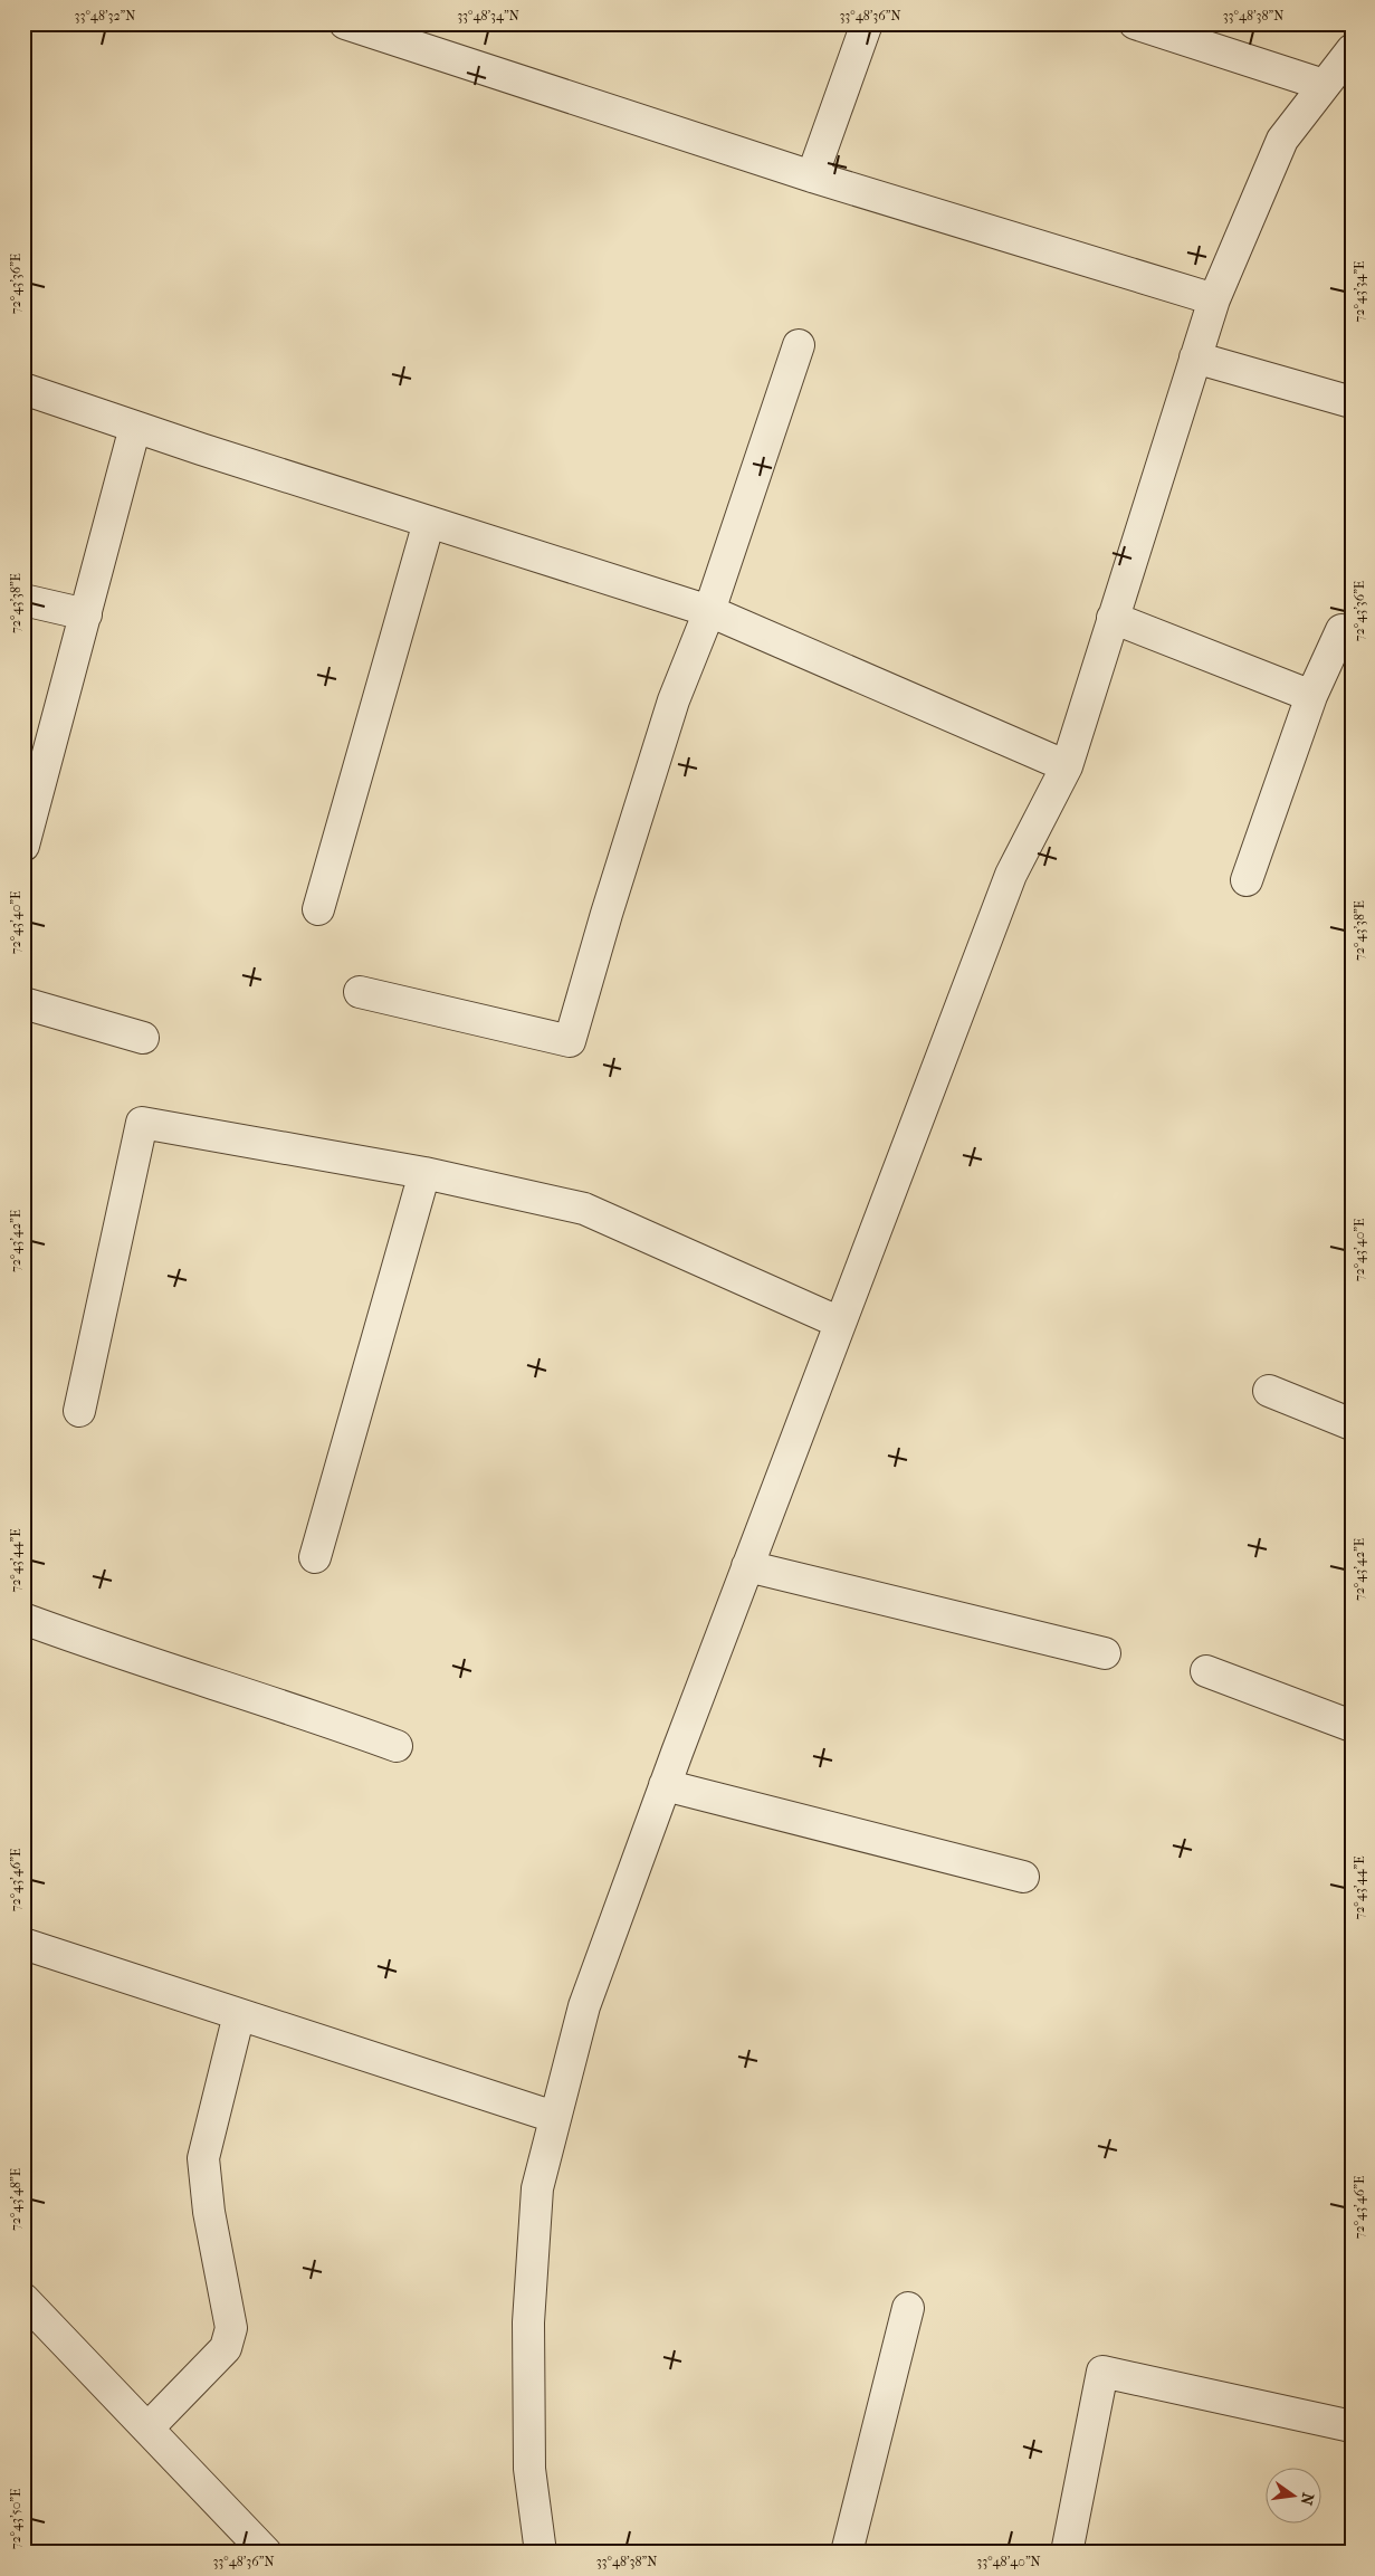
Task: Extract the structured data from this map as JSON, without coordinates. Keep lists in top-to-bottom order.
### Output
{
  "north": "right",
  "coordinates": [
    "33°48'32\"N",
    "33°48'34\"N",
    "33°48'36\"N",
    "33°48'38\"N",
    "72°43'36\"E",
    "72°43'34\"E",
    "72°43'38\"E",
    "72°43'40\"E",
    "72°43'42\"E",
    "72°43'44\"E",
    "72°43'46\"E",
    "72°43'48\"E",
    "72°43'50\"E",
    "33°48'40\"N"
  ]
}
